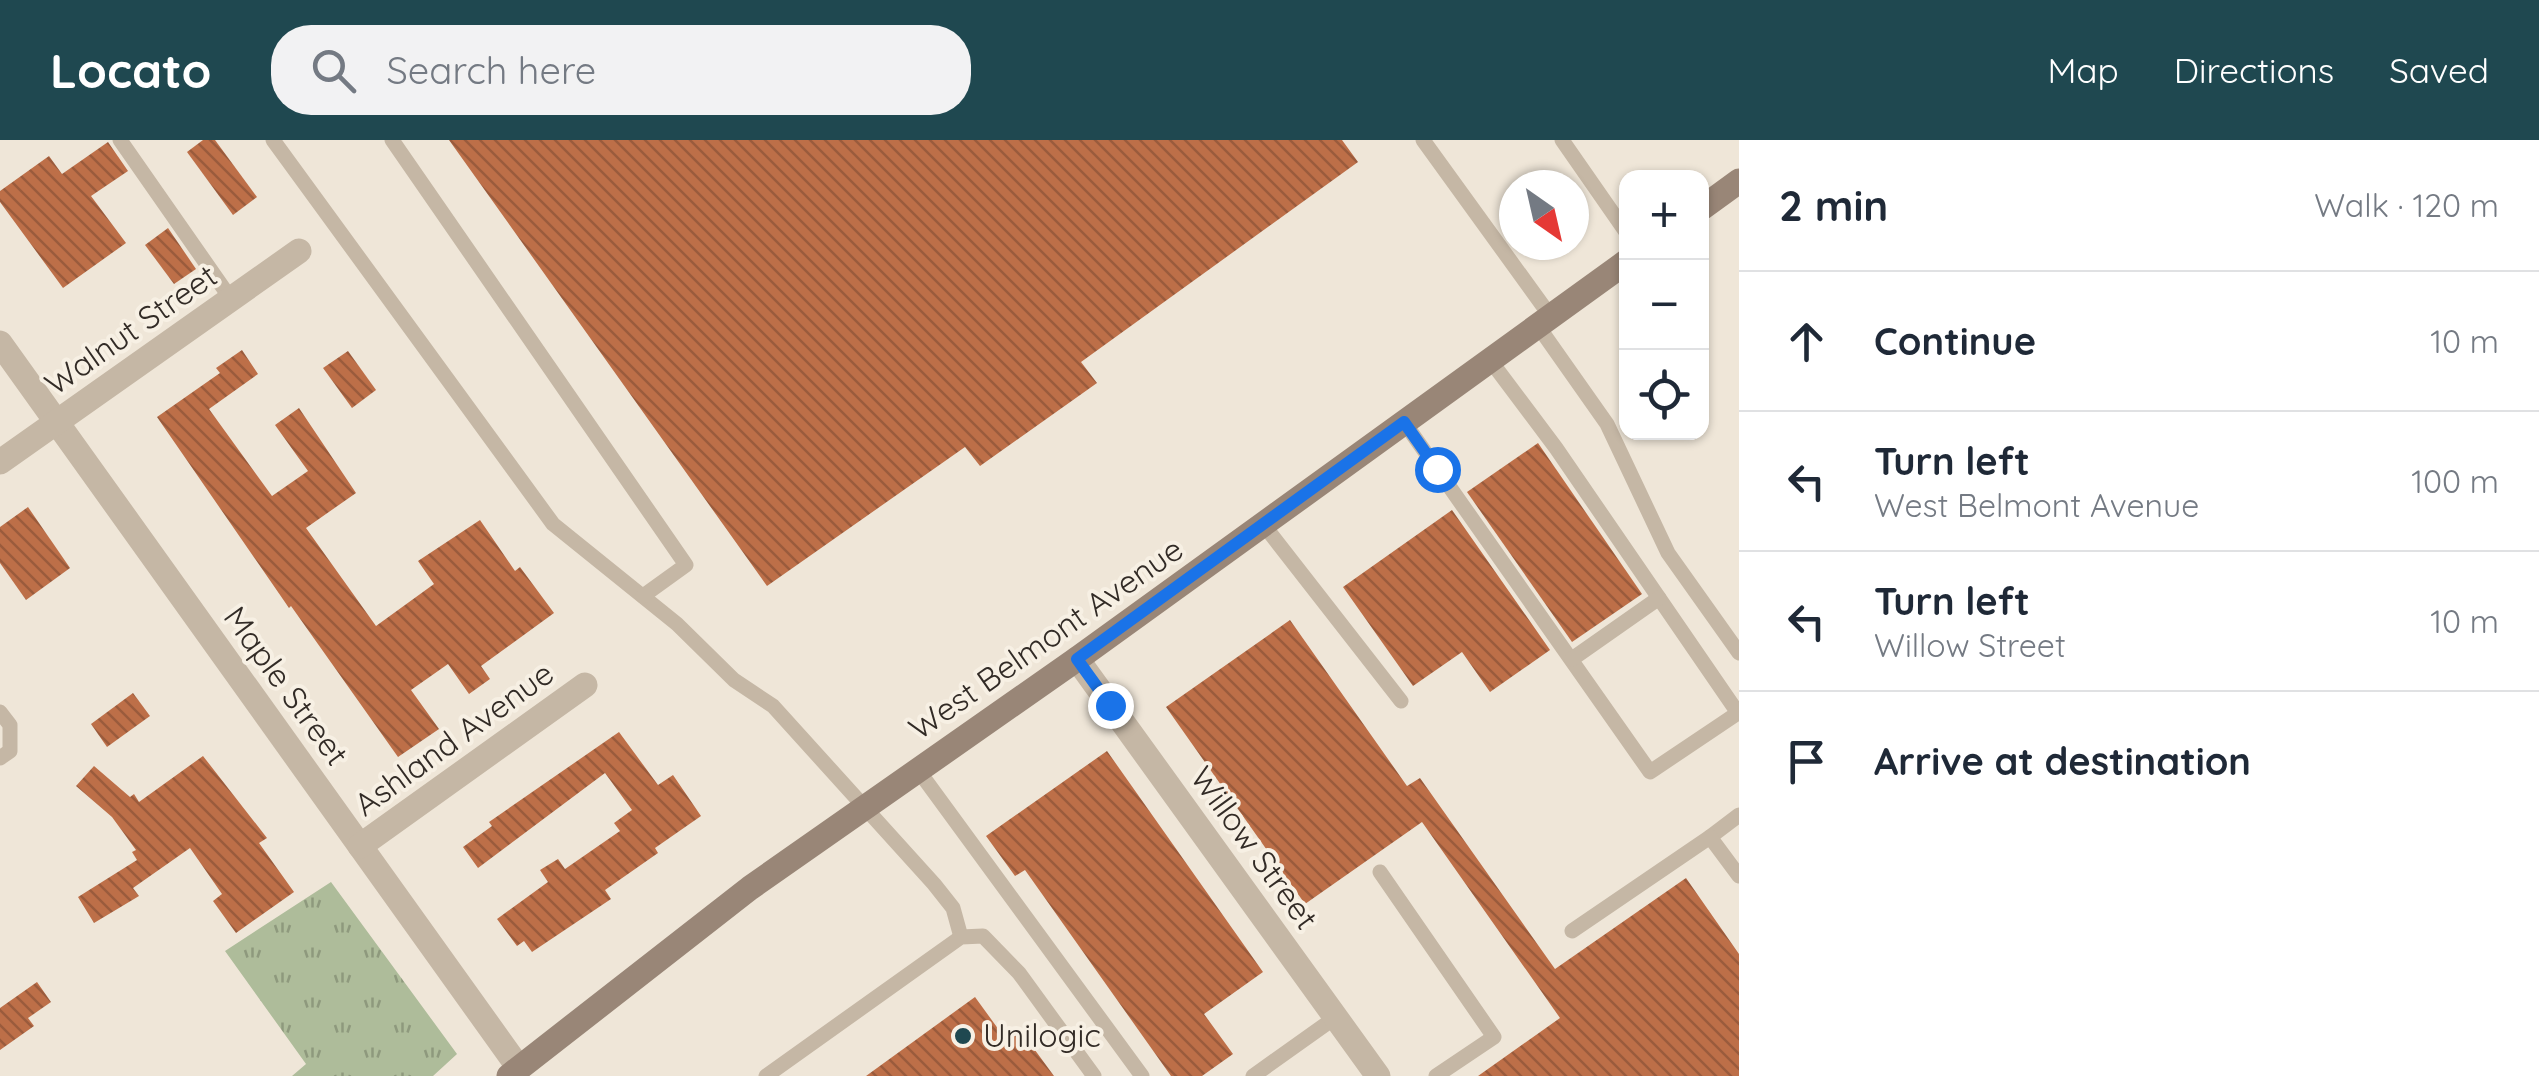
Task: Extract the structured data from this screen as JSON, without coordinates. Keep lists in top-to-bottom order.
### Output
{
  "streets": {
    "main road": ["West Belmont Avenue"],
    "street": [
      "Walnut Street",
      "Maple Street",
      "Ashland Avenue",
      "Willow Street"
    ]
  },
  "crossings": [
    ["Walnut Street", "Maple Street"],
    ["West Belmont Avenue", "Maple Street"],
    ["West Belmont Avenue", "Willow Street"],
    ["Maple Street", "Ashland Avenue"]
  ],
  "places": ["Unilogic"],
  "north": "bottom right",
  "page": {
    "header": "Locato",
    "search": "Search here",
    "nav": ["Map", "Directions", "Saved"],
    "heading": ["2 min", "Walk · 120 m"],
    "map_buttons": ["+", "−"],
    "list": [
      ["Continue", "10 m"],
      ["Turn left", "West Belmont Avenue", "100 m"],
      ["Turn left", "Willow Street", "10 m"],
      "Arrive at destination"
    ]
  }
}
